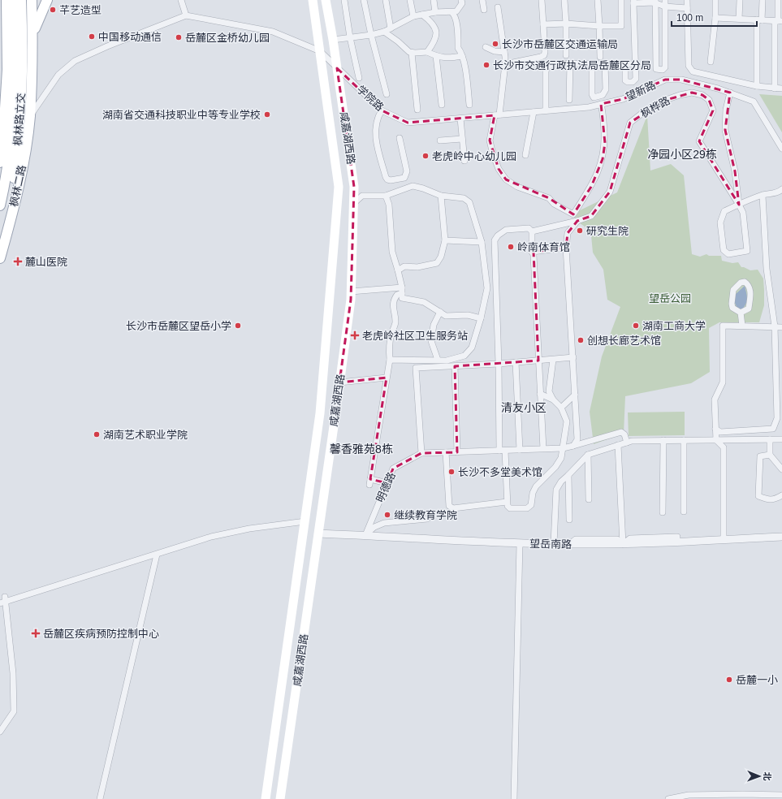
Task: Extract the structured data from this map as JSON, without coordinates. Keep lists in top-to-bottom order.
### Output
{
  "streets": {
    "main road": ["枫林路立交", "咸嘉湖西路", "枫林二路"],
    "street": [
      "望新路",
      "学院路",
      "枫桦路",
      "明德路",
      "望岳南路"
    ]
  },
  "crossings": [
    ["望新路", "学院路"],
    ["学院路", "咸嘉湖西路"],
    ["咸嘉湖西路", "望岳南路"],
    ["明德路", "望岳南路"]
  ],
  "districts": ["净园小区29栋", "清友小区", "馨香雅苑8栋"],
  "parks": ["望岳公园"],
  "places": {
    "other": [
      "芊艺造型",
      "中国移动通信",
      "岳麓区金桥幼儿园",
      "长沙市岳麓区交通运输局",
      "长沙市交通行政执法局岳麓区分局",
      "湖南省交通科技职业中等专业学校",
      "老虎岭中心幼儿园",
      "研究生院",
      "岭南体育馆",
      "长沙市岳麓区望岳小学",
      "湖南工商大学",
      "创想长廊艺术馆",
      "湖南艺术职业学院",
      "长沙不多堂美术馆",
      "继续教育学院",
      "岳麓一小"
    ],
    "health": ["麓山医院", "老虎岭社区卫生服务站", "岳麓区疾病预防控制中心"]
  },
  "scale_bar": "100 m",
  "north": "right"
}
